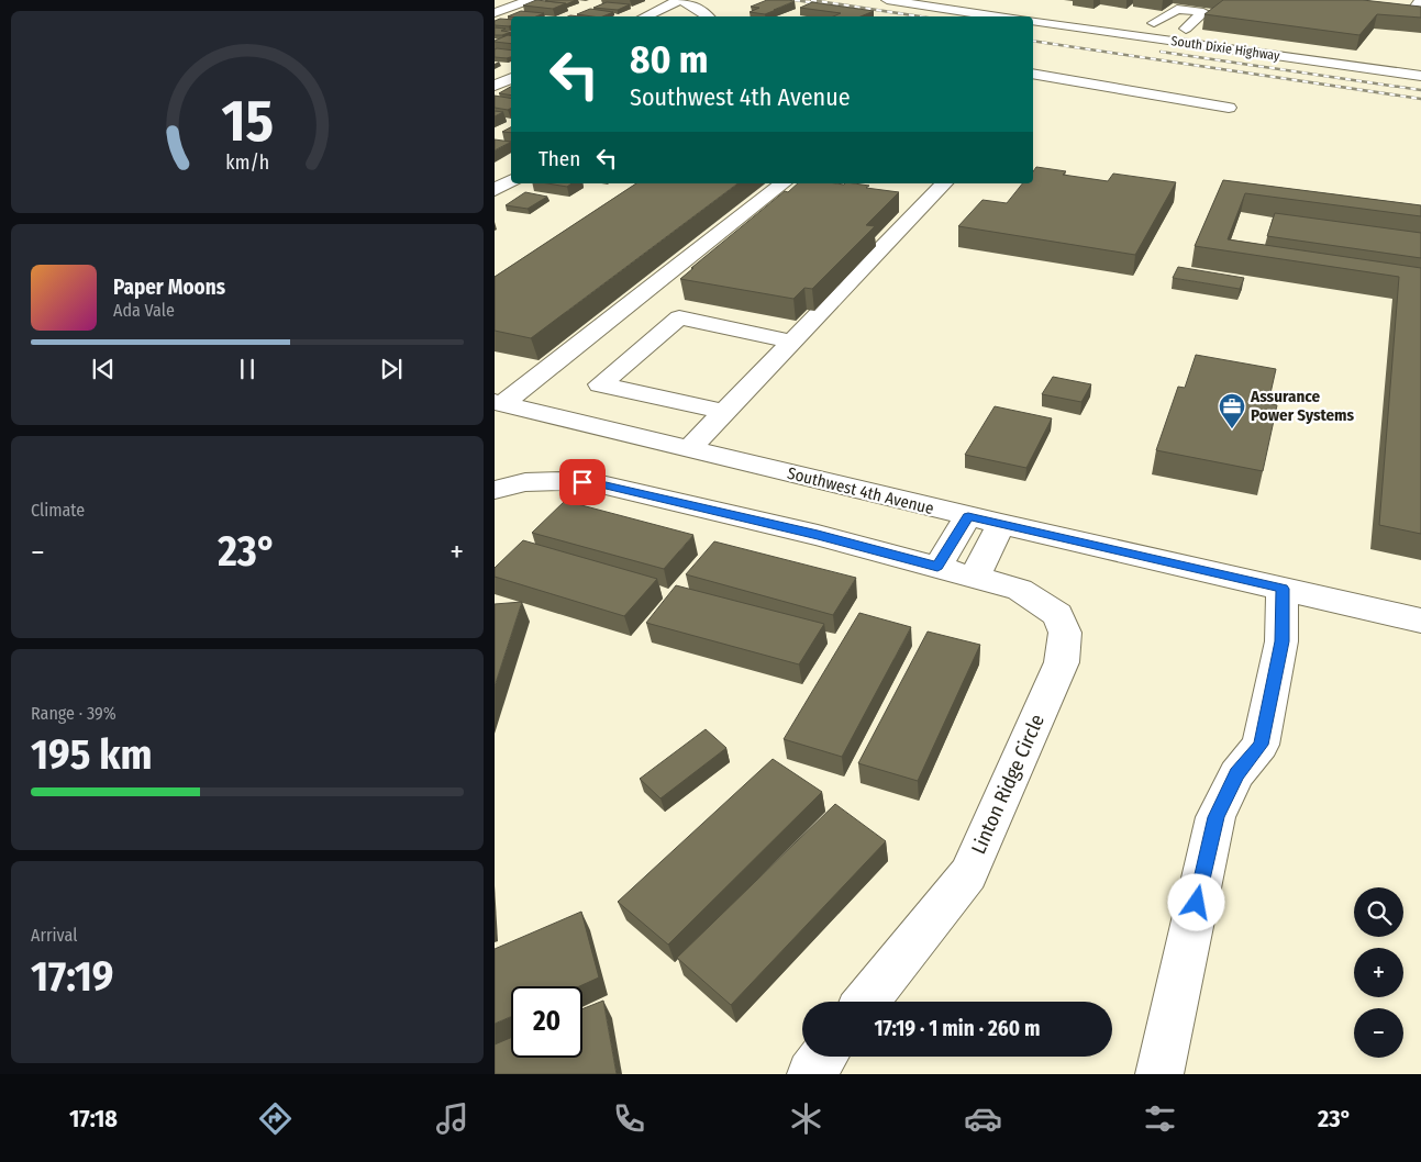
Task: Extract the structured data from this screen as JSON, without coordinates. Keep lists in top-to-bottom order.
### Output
{
  "streets": {
    "street": ["South Dixie Highway", "Southwest 4th Avenue", "Linton Ridge Circle"]
  },
  "places": {
    "office": ["Assurance Power Systems"]
  },
  "page": {
    "turn": ["80 m", "Southwest 4th Avenue"],
    "then": "Then",
    "song": ["Paper Moons", "Ada Vale"],
    "tile": [
      "Climate",
      ["Range · 39%", "195 km"],
      ["Arrival", "17:19"]
    ],
    "heat": ["−", "23°", "+"],
    "map_buttons": ["+", "−"],
    "limit": "20",
    "trip": "17:19 · 1 min · 260 m",
    "tabs": ["17:18", "23°"],
    "gauge": ["15", "km/h"]
  }
}
